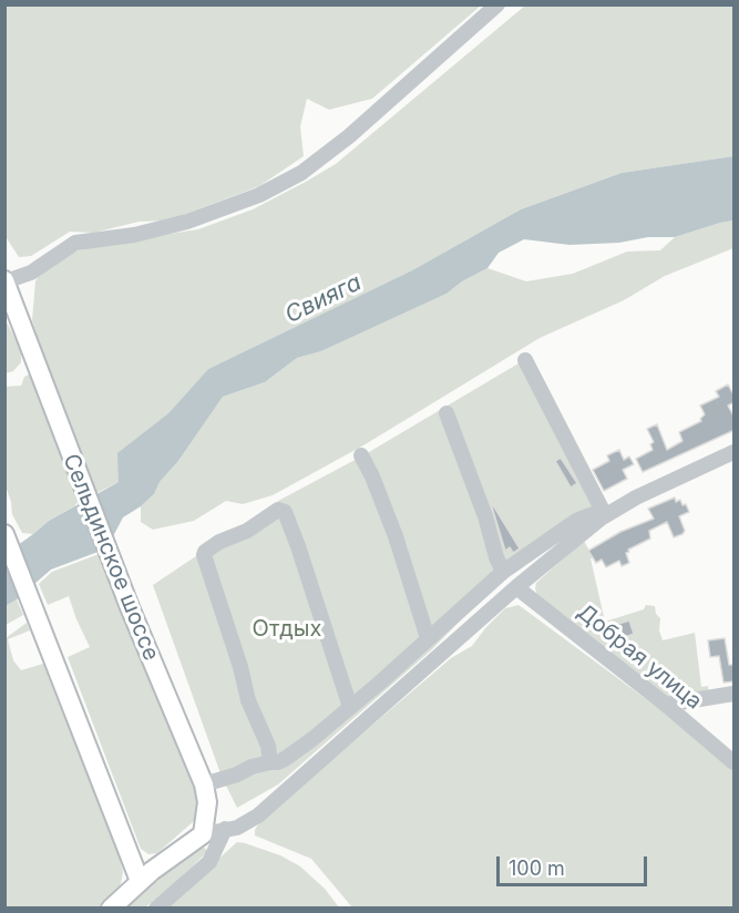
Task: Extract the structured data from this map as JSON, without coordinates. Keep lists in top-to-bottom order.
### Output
{
  "streets": {
    "main road": ["Сельдинское шоссе"],
    "street": ["Добрая улица"]
  },
  "water": ["Свияга"],
  "parks": ["Отдых"],
  "scale_bar": "100 m"
}
